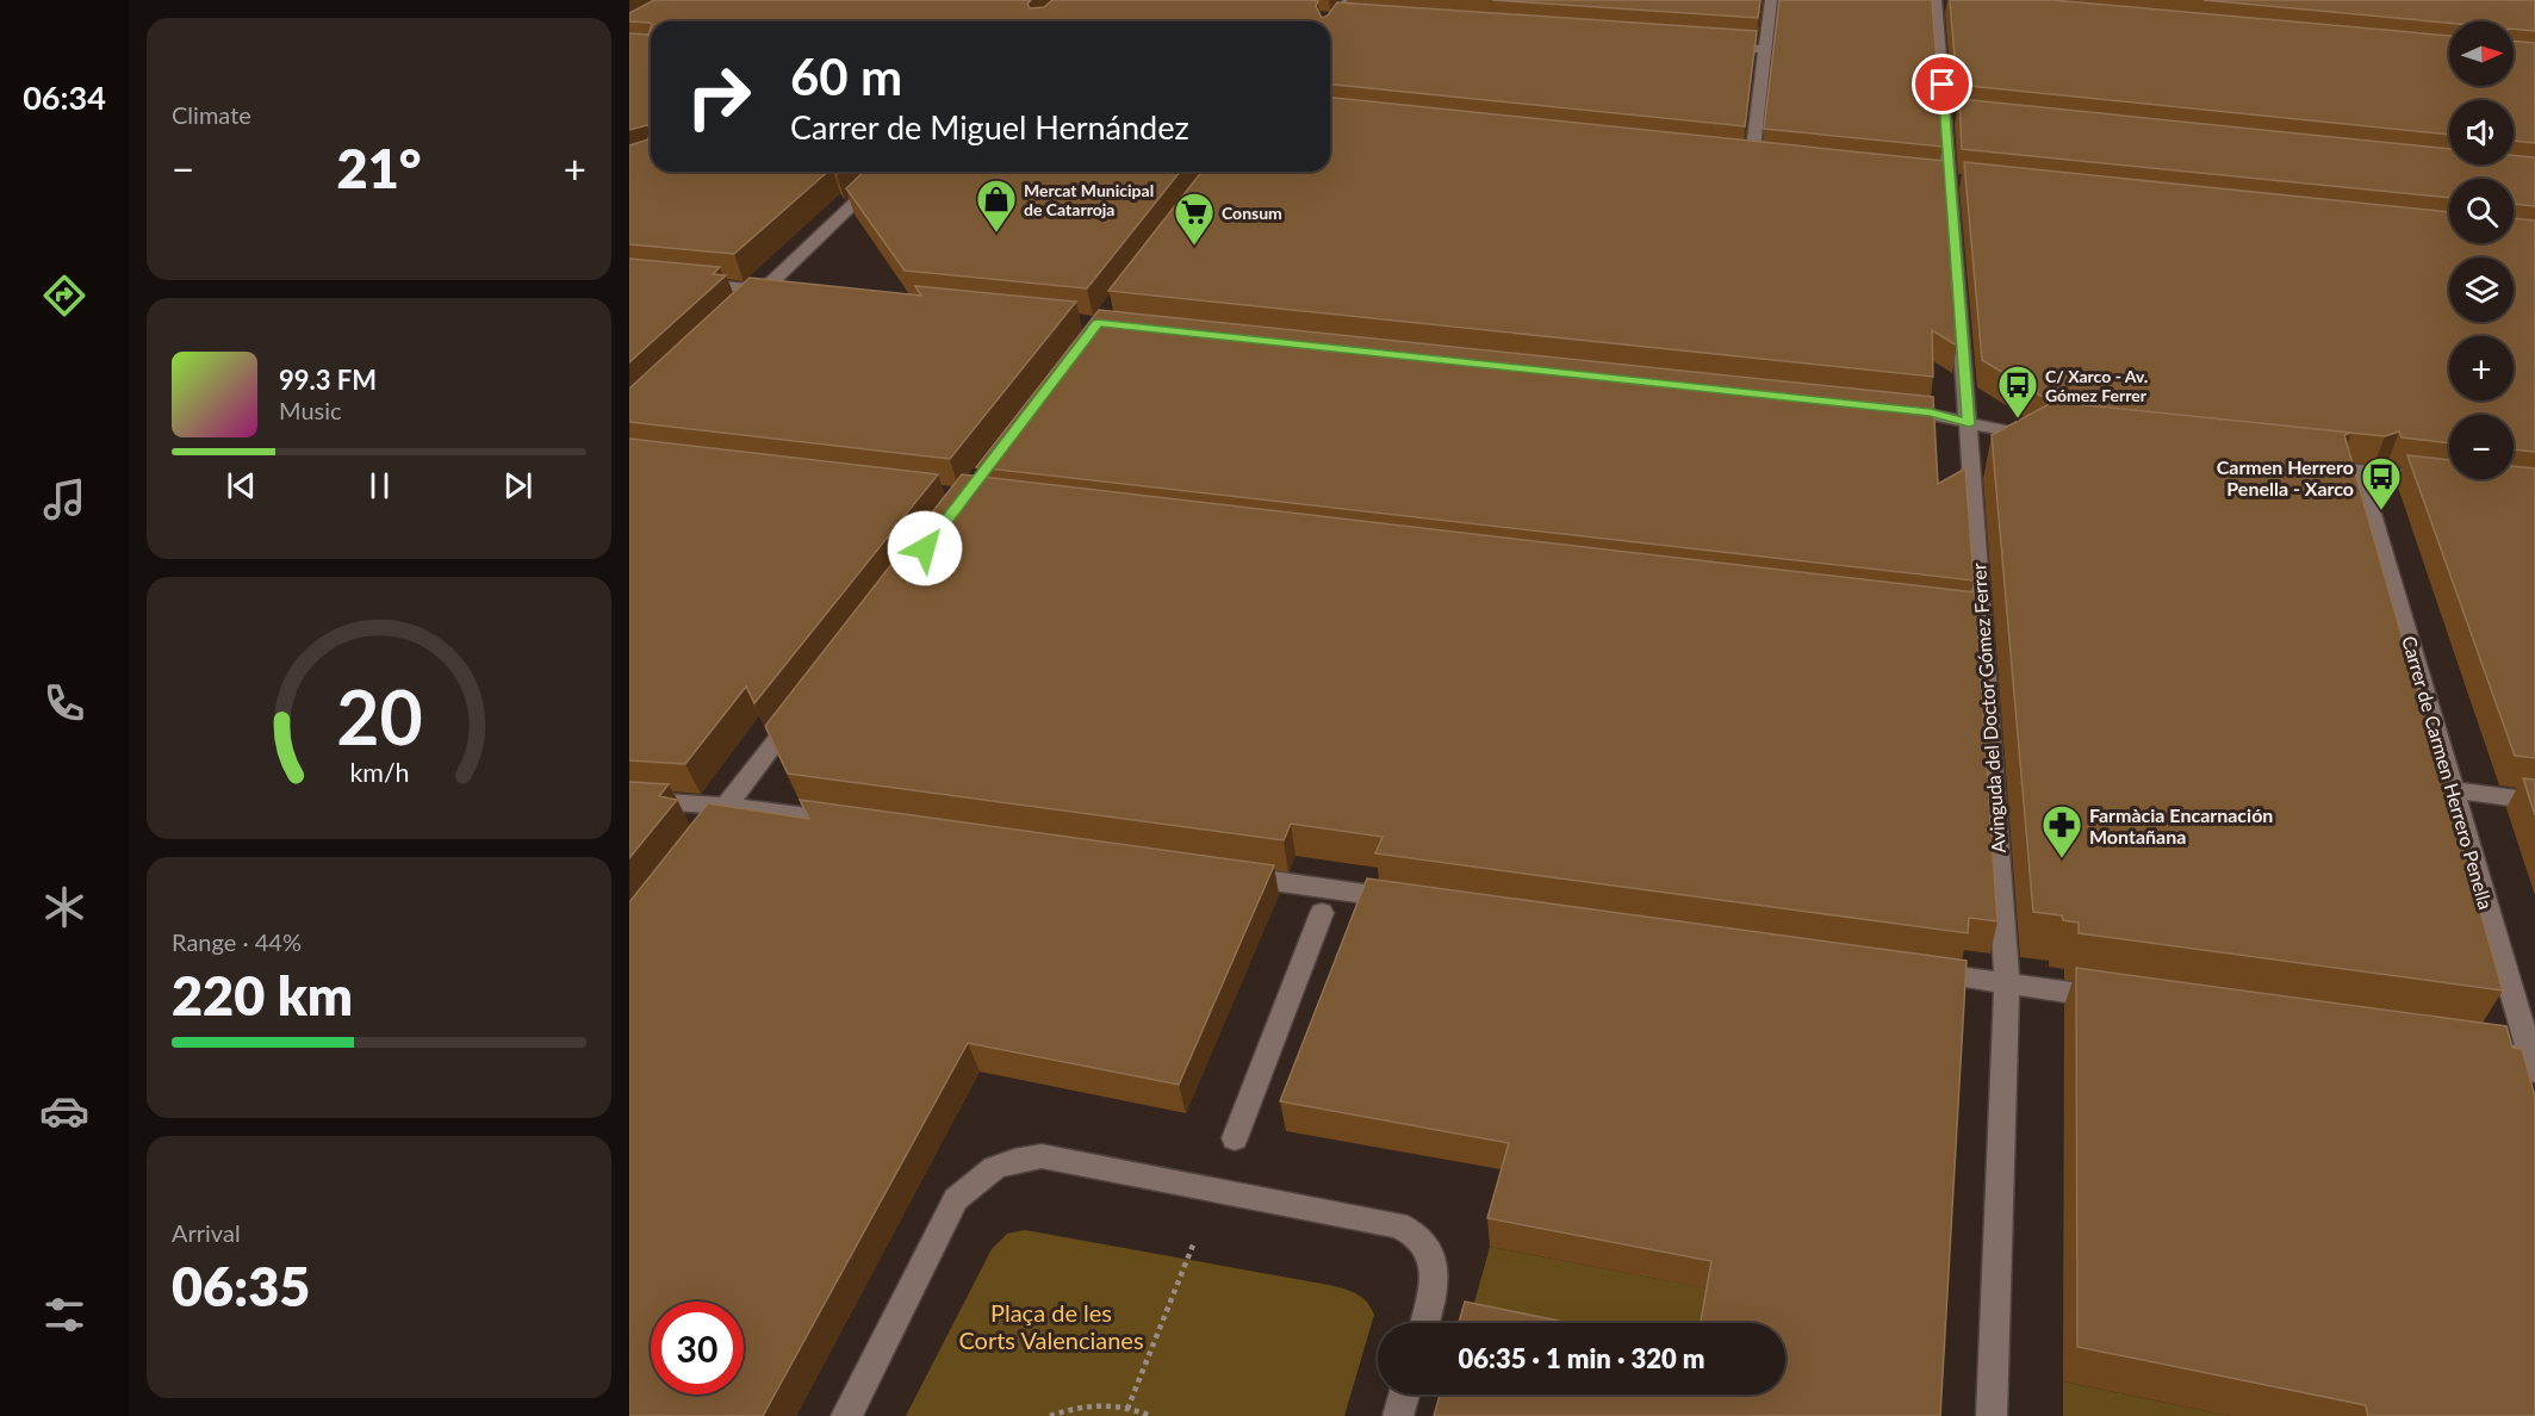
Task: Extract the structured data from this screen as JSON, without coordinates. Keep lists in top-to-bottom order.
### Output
{
  "streets": {
    "street": ["Avinguda del Doctor Gómez Ferrer", "Carrer de Carmen Herrero Penella"]
  },
  "parks": ["Plaça de les Corts Valencianes"],
  "places": {
    "shop": ["Mercat Municipal de Catarroja"],
    "supermarket": ["Consum"],
    "bus stop": ["C/ Xarco - Av. Gómez Ferrer", "Carmen Herrero Penella - Xarco"],
    "pharmacy": ["Farmàcia Encarnación Montañana"]
  },
  "north": "right",
  "page": {
    "tabs": "06:34",
    "tile": [
      "Climate",
      ["Range · 44%", "220 km"],
      ["Arrival", "06:35"]
    ],
    "map_buttons": ["+", "−"],
    "turn": ["60 m", "Carrer de Miguel Hernández"],
    "heat": ["−", "21°", "+"],
    "song": ["99.3 FM", "Music"],
    "limit": "30",
    "trip": "06:35 · 1 min · 320 m",
    "gauge": ["20", "km/h"]
  }
}
